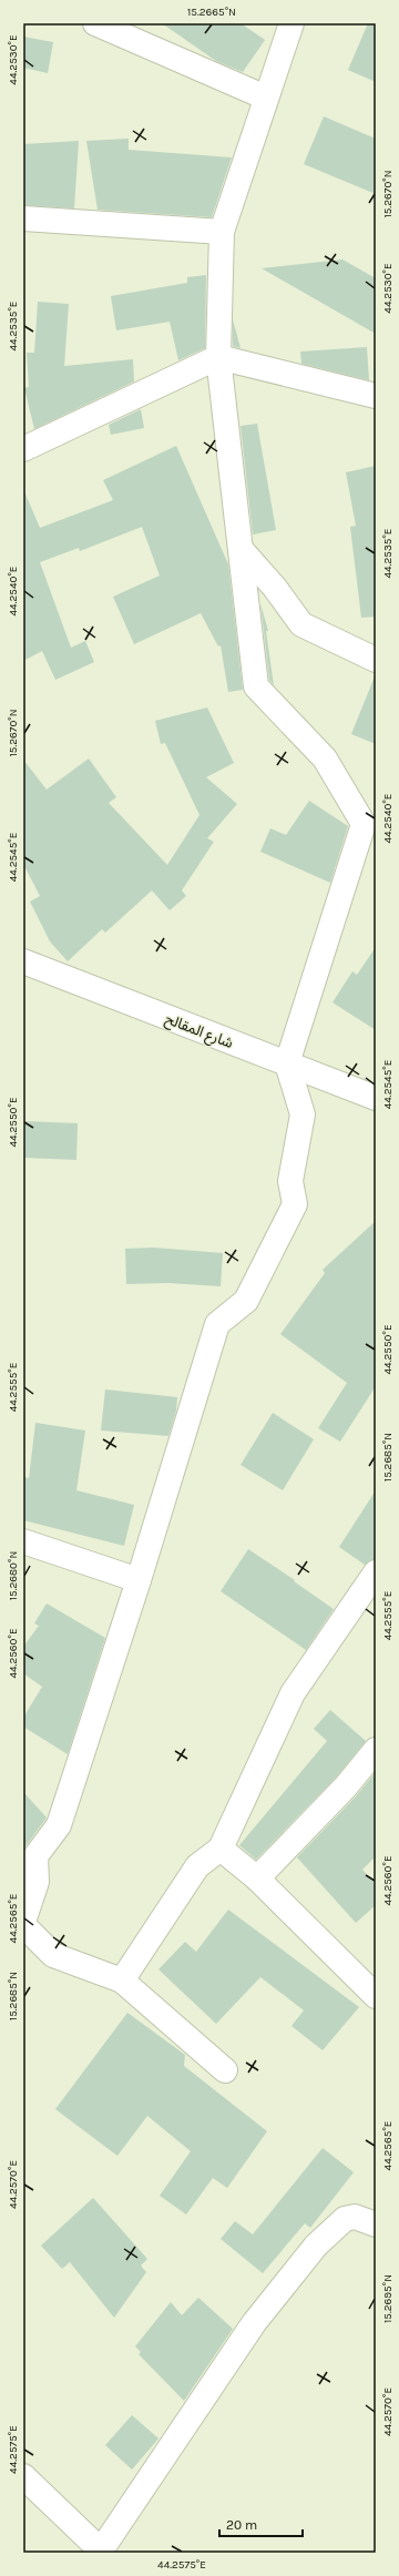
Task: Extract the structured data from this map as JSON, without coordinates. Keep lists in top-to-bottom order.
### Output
{
  "streets": {
    "street": ["شارع المقالح"]
  },
  "scale_bar": "20 m",
  "coordinates": [
    "15.2665°N",
    "44.2530°E",
    "15.2670°N",
    "44.2535°E",
    "44.2540°E",
    "44.2545°E",
    "44.2550°E",
    "44.2555°E",
    "15.2685°N",
    "15.2680°N",
    "44.2560°E",
    "44.2565°E",
    "44.2570°E",
    "15.2695°N",
    "44.2575°E"
  ]
}
